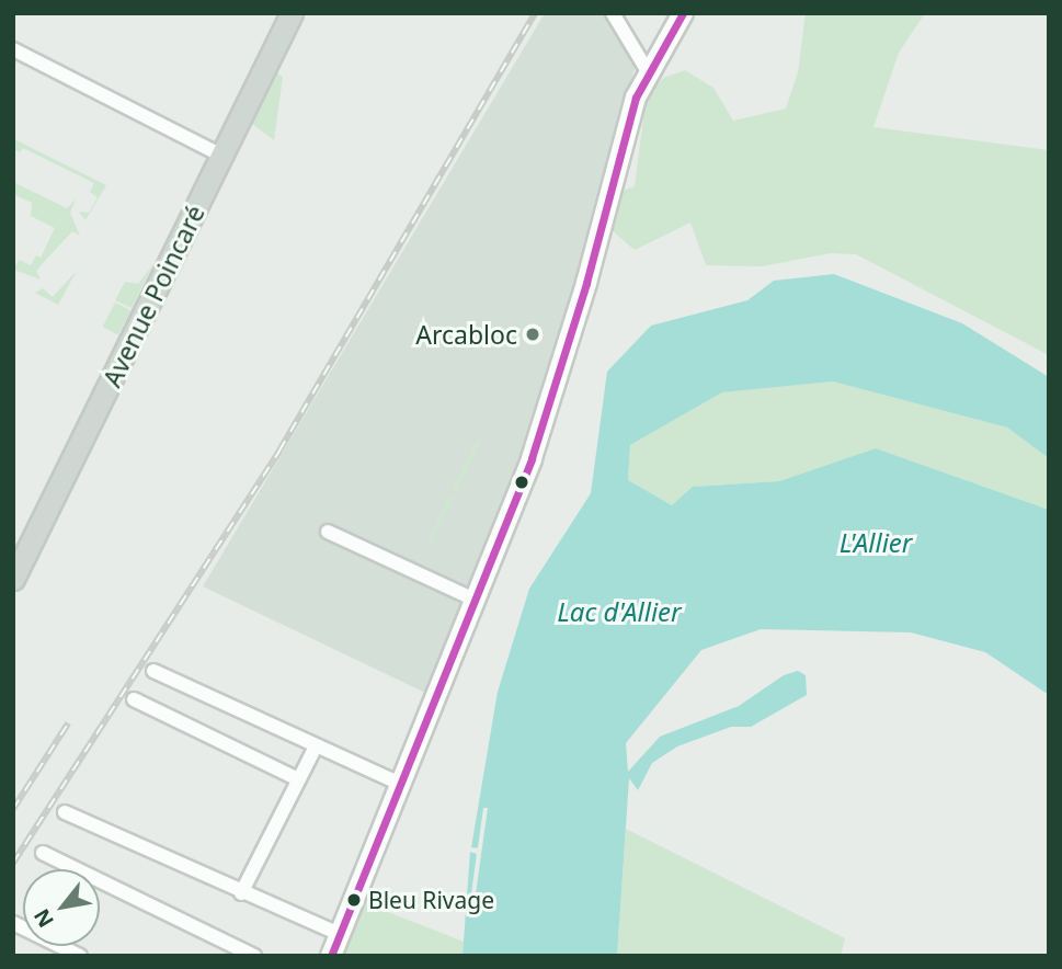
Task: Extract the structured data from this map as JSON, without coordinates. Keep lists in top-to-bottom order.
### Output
{
  "streets": {
    "main road": ["Avenue Poincaré"]
  },
  "water": ["L'Allier", "Lac d'Allier"],
  "places": ["Arcabloc", "Bleu Rivage"],
  "north": "bottom left"
}
